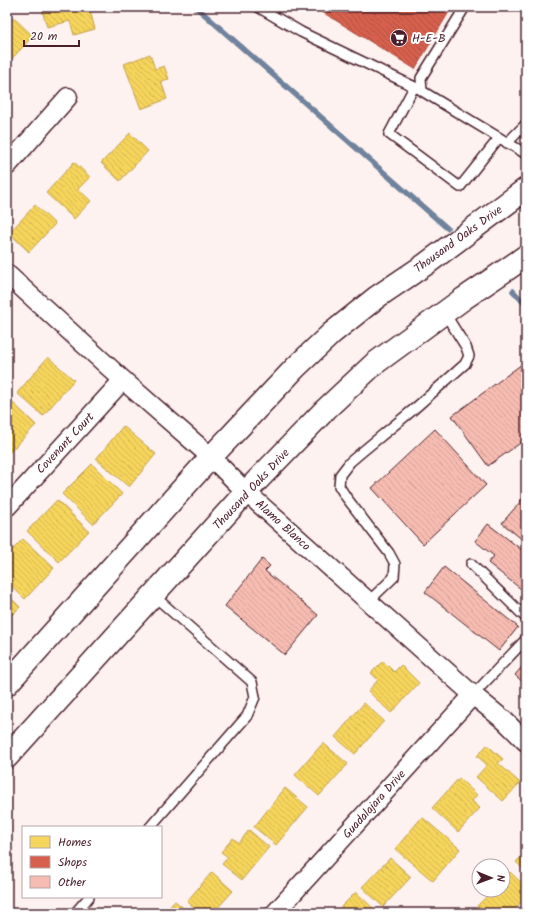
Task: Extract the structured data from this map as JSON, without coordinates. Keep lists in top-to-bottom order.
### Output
{
  "streets": {
    "main road": ["Thousand Oaks Drive"],
    "street": ["Covenant Court", "Alamo Blanco", "Guadalajara Drive"]
  },
  "crossings": [
    ["Thousand Oaks Drive", "Alamo Blanco"],
    ["Covenant Court", "Alamo Blanco"],
    ["Alamo Blanco", "Guadalajara Drive"]
  ],
  "places": {
    "supermarket": ["H-E-B"]
  },
  "legend": ["Homes", "Shops", "Other"],
  "scale_bar": "20 m",
  "north": "right"
}
